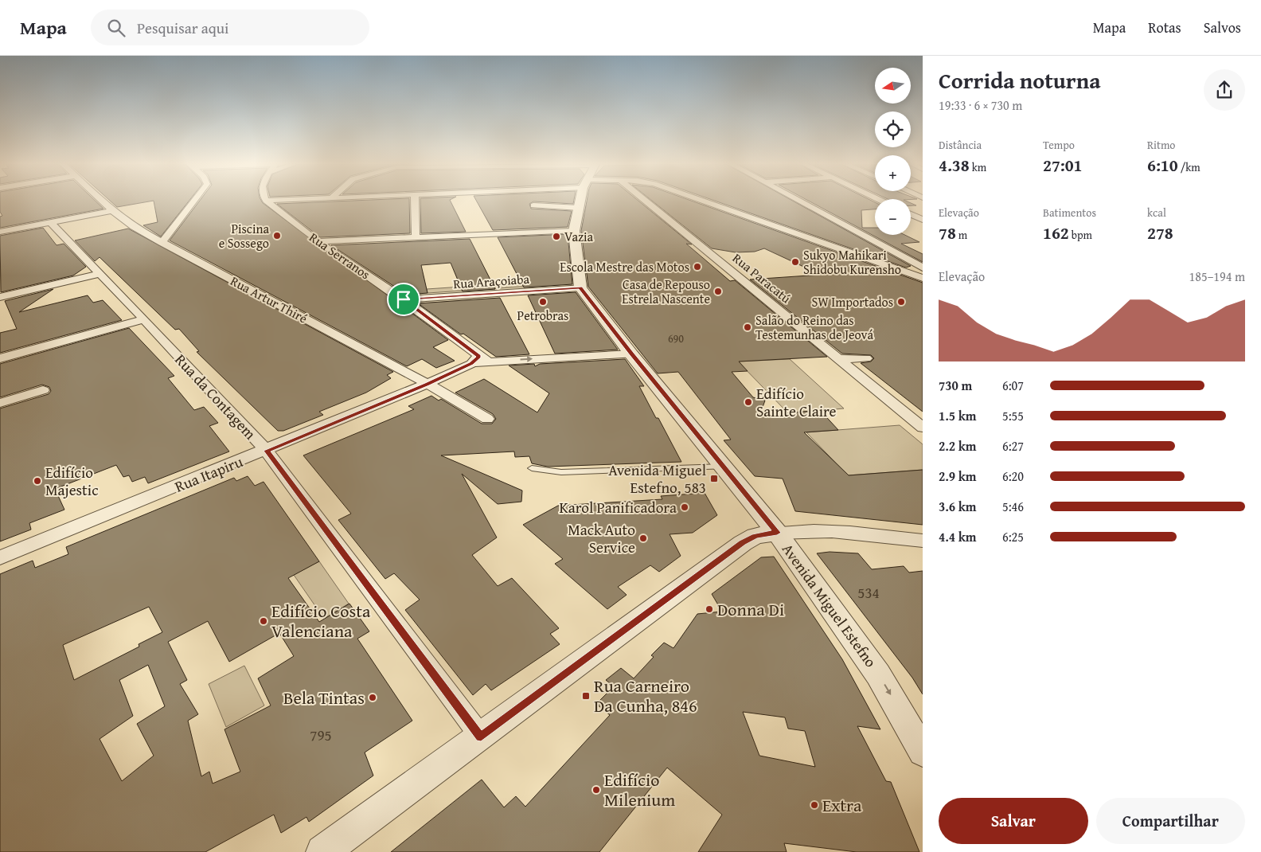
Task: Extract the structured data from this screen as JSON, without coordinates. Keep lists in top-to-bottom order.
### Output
{
  "streets": {
    "street": [
      "Rua Serranos",
      "Rua Paracatú",
      "Rua Araçoiaba",
      "Rua Artur Thiré",
      "Rua da Contagem",
      "Rua Itapiru",
      "Avenida Miguel Estefno"
    ]
  },
  "crossings": [
    ["Rua Serranos", "Rua Araçoiaba"],
    ["Rua Serranos", "Rua Itapiru"],
    ["Rua Araçoiaba", "Avenida Miguel Estefno"],
    ["Rua Artur Thiré", "Rua Itapiru"],
    ["Rua da Contagem", "Rua Itapiru"]
  ],
  "one_way": ["Avenida Miguel Estefno"],
  "places": {
    "other": [
      "Piscina e Sossego",
      "Vazia",
      "Sukyo Mahikari Shidobu Kurensho",
      "Escola Mestre das Motos",
      "Casa de Repouso Estrela Nascente",
      "Petrobras",
      "SW Importados",
      "Salão do Reino das Testemunhas de Jeová",
      "Edifício Sainte Claire",
      "Edifício Majestic",
      "Karol Panificadora",
      "Mack Auto Service",
      "Donna Di",
      "Edifício Costa Valenciana",
      "Bela Tintas",
      "Edifício Milenium",
      "Extra"
    ],
    "transit": ["Avenida Miguel Estefno, 583", "Rua Carneiro Da Cunha, 846"]
  },
  "house_numbers": ["690", "534", "795"],
  "north": "left",
  "page": {
    "header": "Mapa",
    "search": "Pesquisar aqui",
    "nav": ["Mapa", "Rotas", "Salvos"],
    "heading": ["Corrida noturna", "19:33 · 6 × 730 m"],
    "map_buttons": ["+", "−"],
    "stats": [
      ["Distância", "4.38 km"],
      ["Tempo", "27:01"],
      ["Ritmo", "6:10 /km"],
      ["Elevação", "78 m"],
      ["Batimentos", "162 bpm"],
      ["kcal", "278"]
    ],
    "chart": ["Elevação", "185–194 m"],
    "list": [
      {
        "name": "730 m",
        "note": "6:07"
      },
      {
        "name": "1.5 km",
        "note": "5:55"
      },
      {
        "name": "2.2 km",
        "note": "6:27"
      },
      {
        "name": "2.9 km",
        "note": "6:20"
      },
      {
        "name": "3.6 km",
        "note": "5:46"
      },
      {
        "name": "4.4 km",
        "note": "6:25"
      }
    ],
    "buttons": ["Salvar", "Compartilhar"]
  }
}
